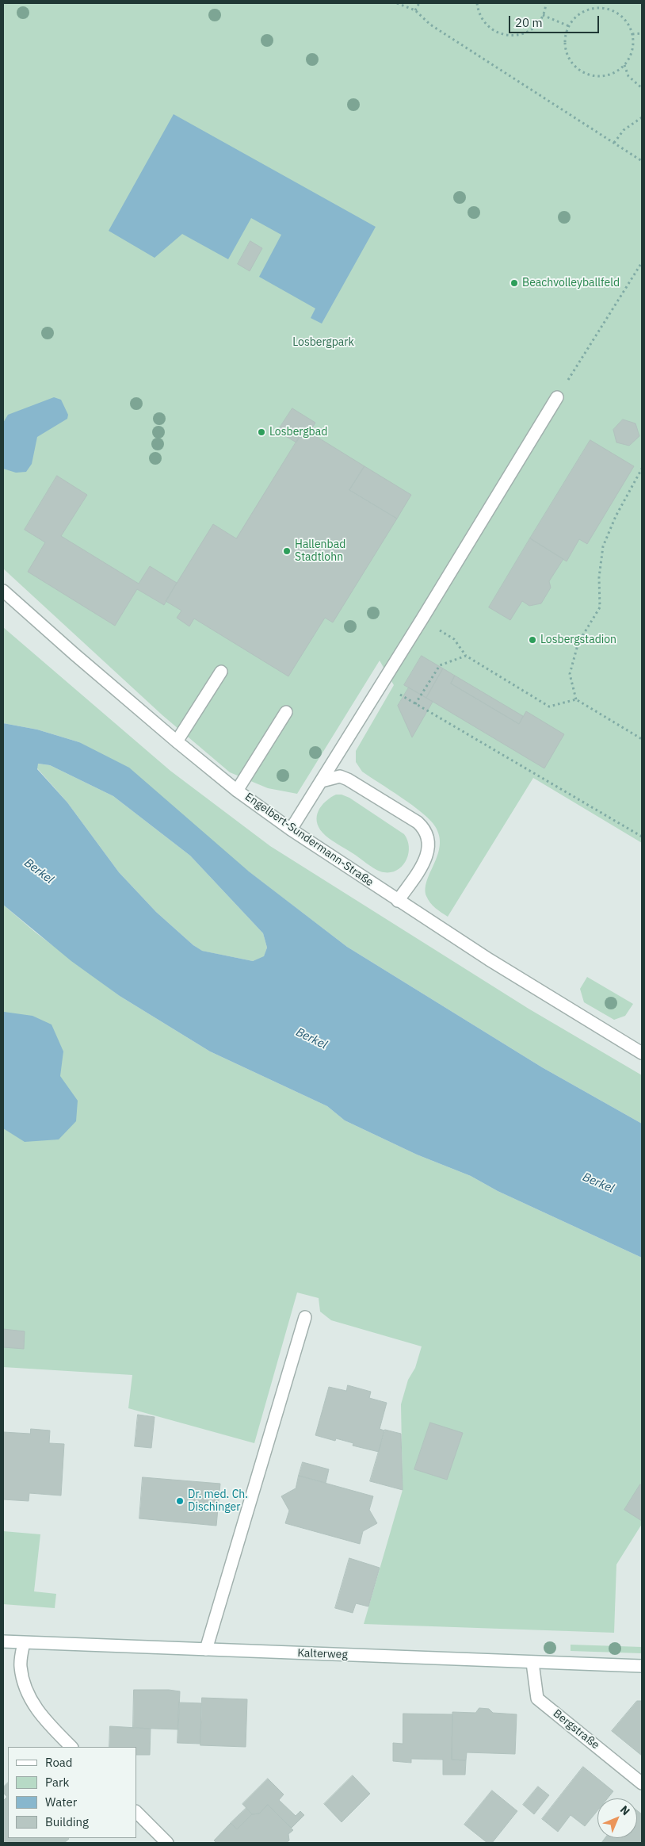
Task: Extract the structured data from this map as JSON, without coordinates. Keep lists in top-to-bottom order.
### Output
{
  "streets": {
    "street": ["Engelbert-Sundermann-Straße", "Kalterweg", "Bergstraße"]
  },
  "crossings": [
    ["Kalterweg", "Bergstraße"]
  ],
  "water": ["Berkel"],
  "parks": ["Losbergpark"],
  "places": [
    "Beachvolleyballfeld",
    "Losbergbad",
    "Hallenbad Stadtlohn",
    "Losbergstadion",
    "Dr. med. Ch. Dischinger"
  ],
  "legend": [
    "Road",
    "Park",
    "Water",
    "Building"
  ],
  "scale_bar": "20 m",
  "north": "top right"
}
